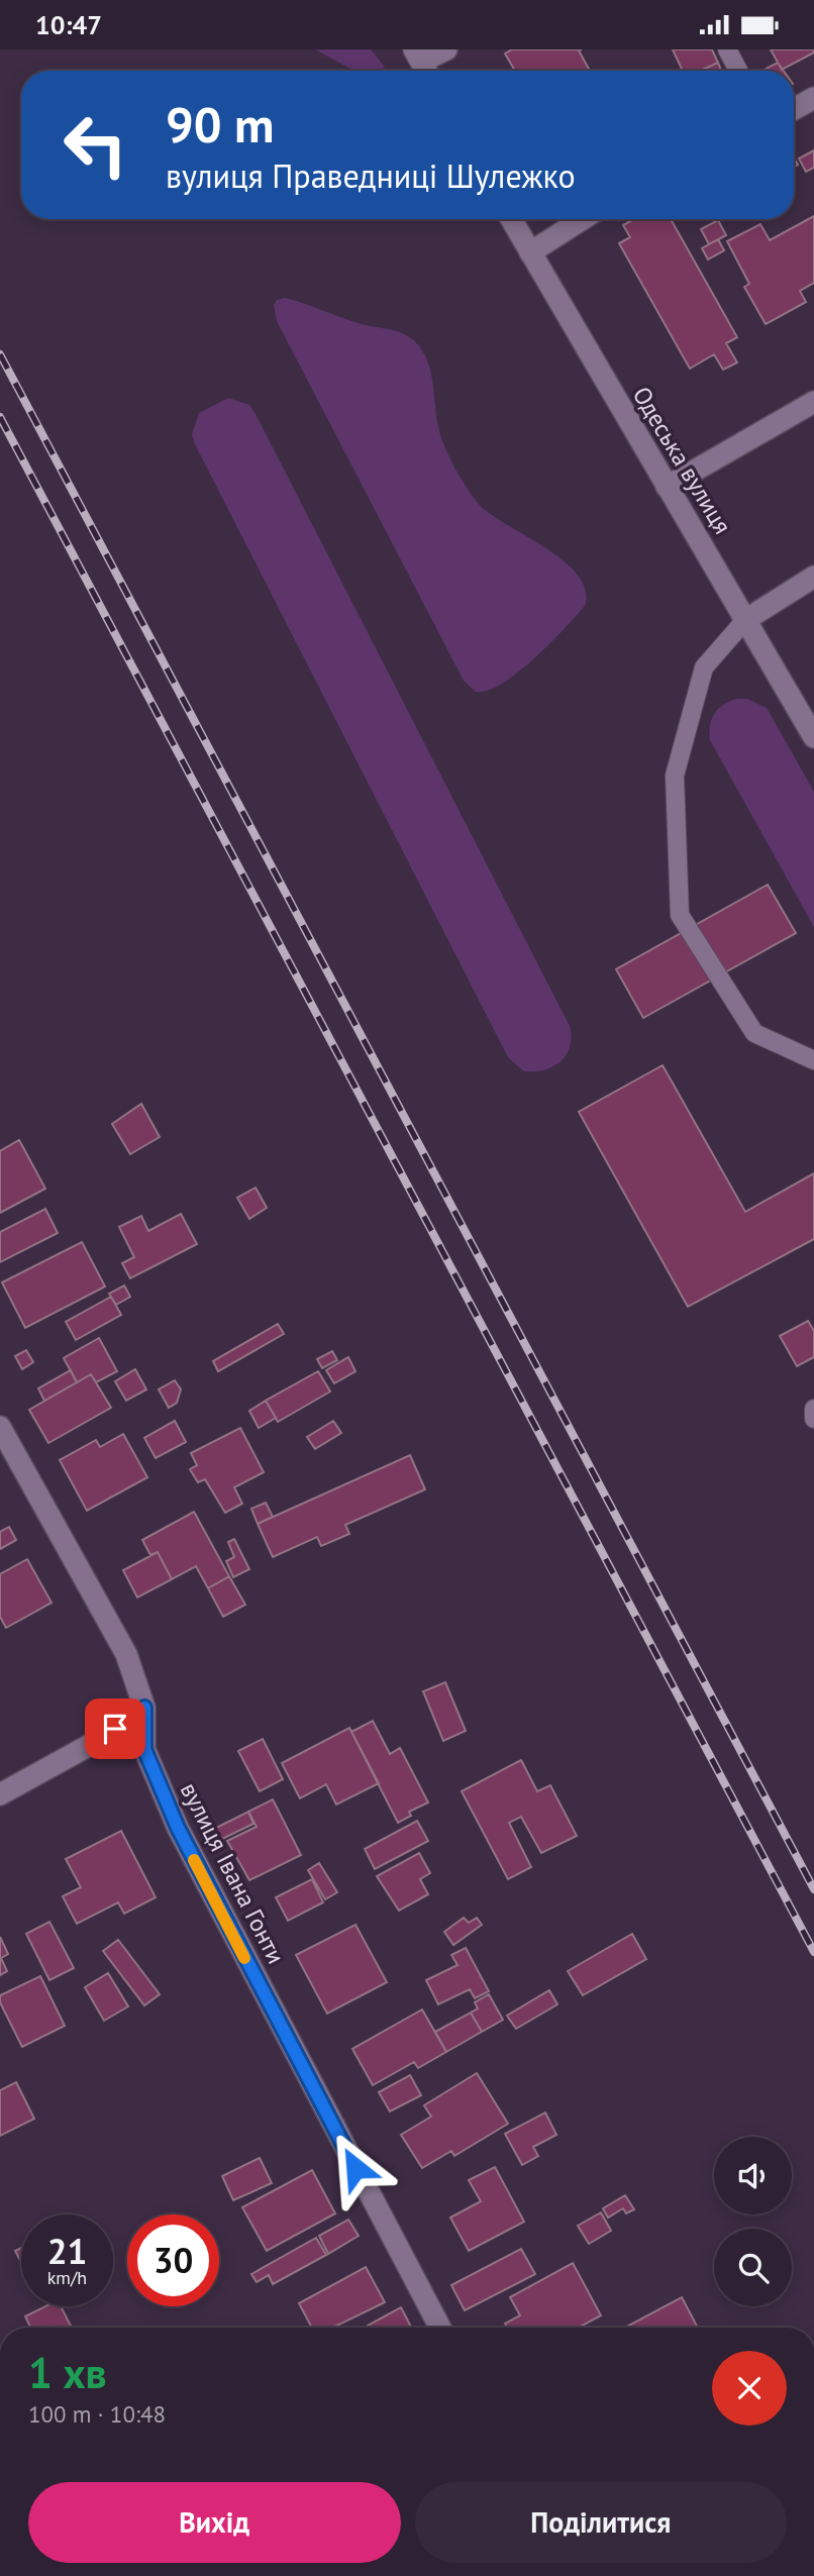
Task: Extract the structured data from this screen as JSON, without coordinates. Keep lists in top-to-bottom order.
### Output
{
  "streets": {
    "street": ["Одеська вулиця", "вулиця Івана Гонти"]
  },
  "page": {
    "status": "10:47",
    "turn": ["90 m", "вулиця Праведниці Шулежко"],
    "speed": "21 km/h",
    "limit": "30",
    "heading": ["1 хв", "100 m · 10:48"],
    "buttons": ["Вихід", "Поділитися"]
  }
}
